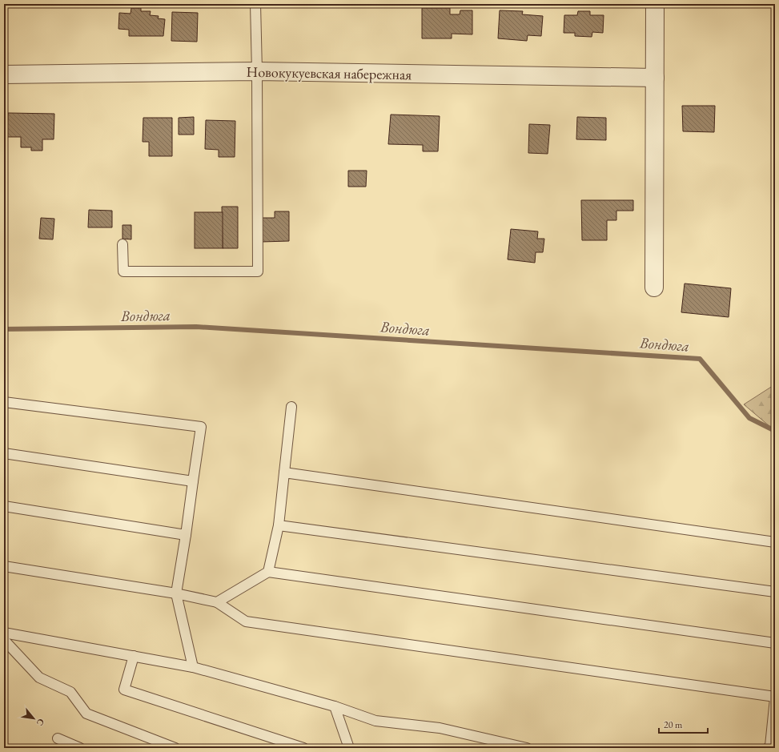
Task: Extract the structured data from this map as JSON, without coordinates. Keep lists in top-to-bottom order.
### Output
{
  "streets": {
    "street": ["Новокукуевская набережная"]
  },
  "water": ["Вондюга"],
  "scale_bar": "20 m",
  "north": "bottom right"
}
